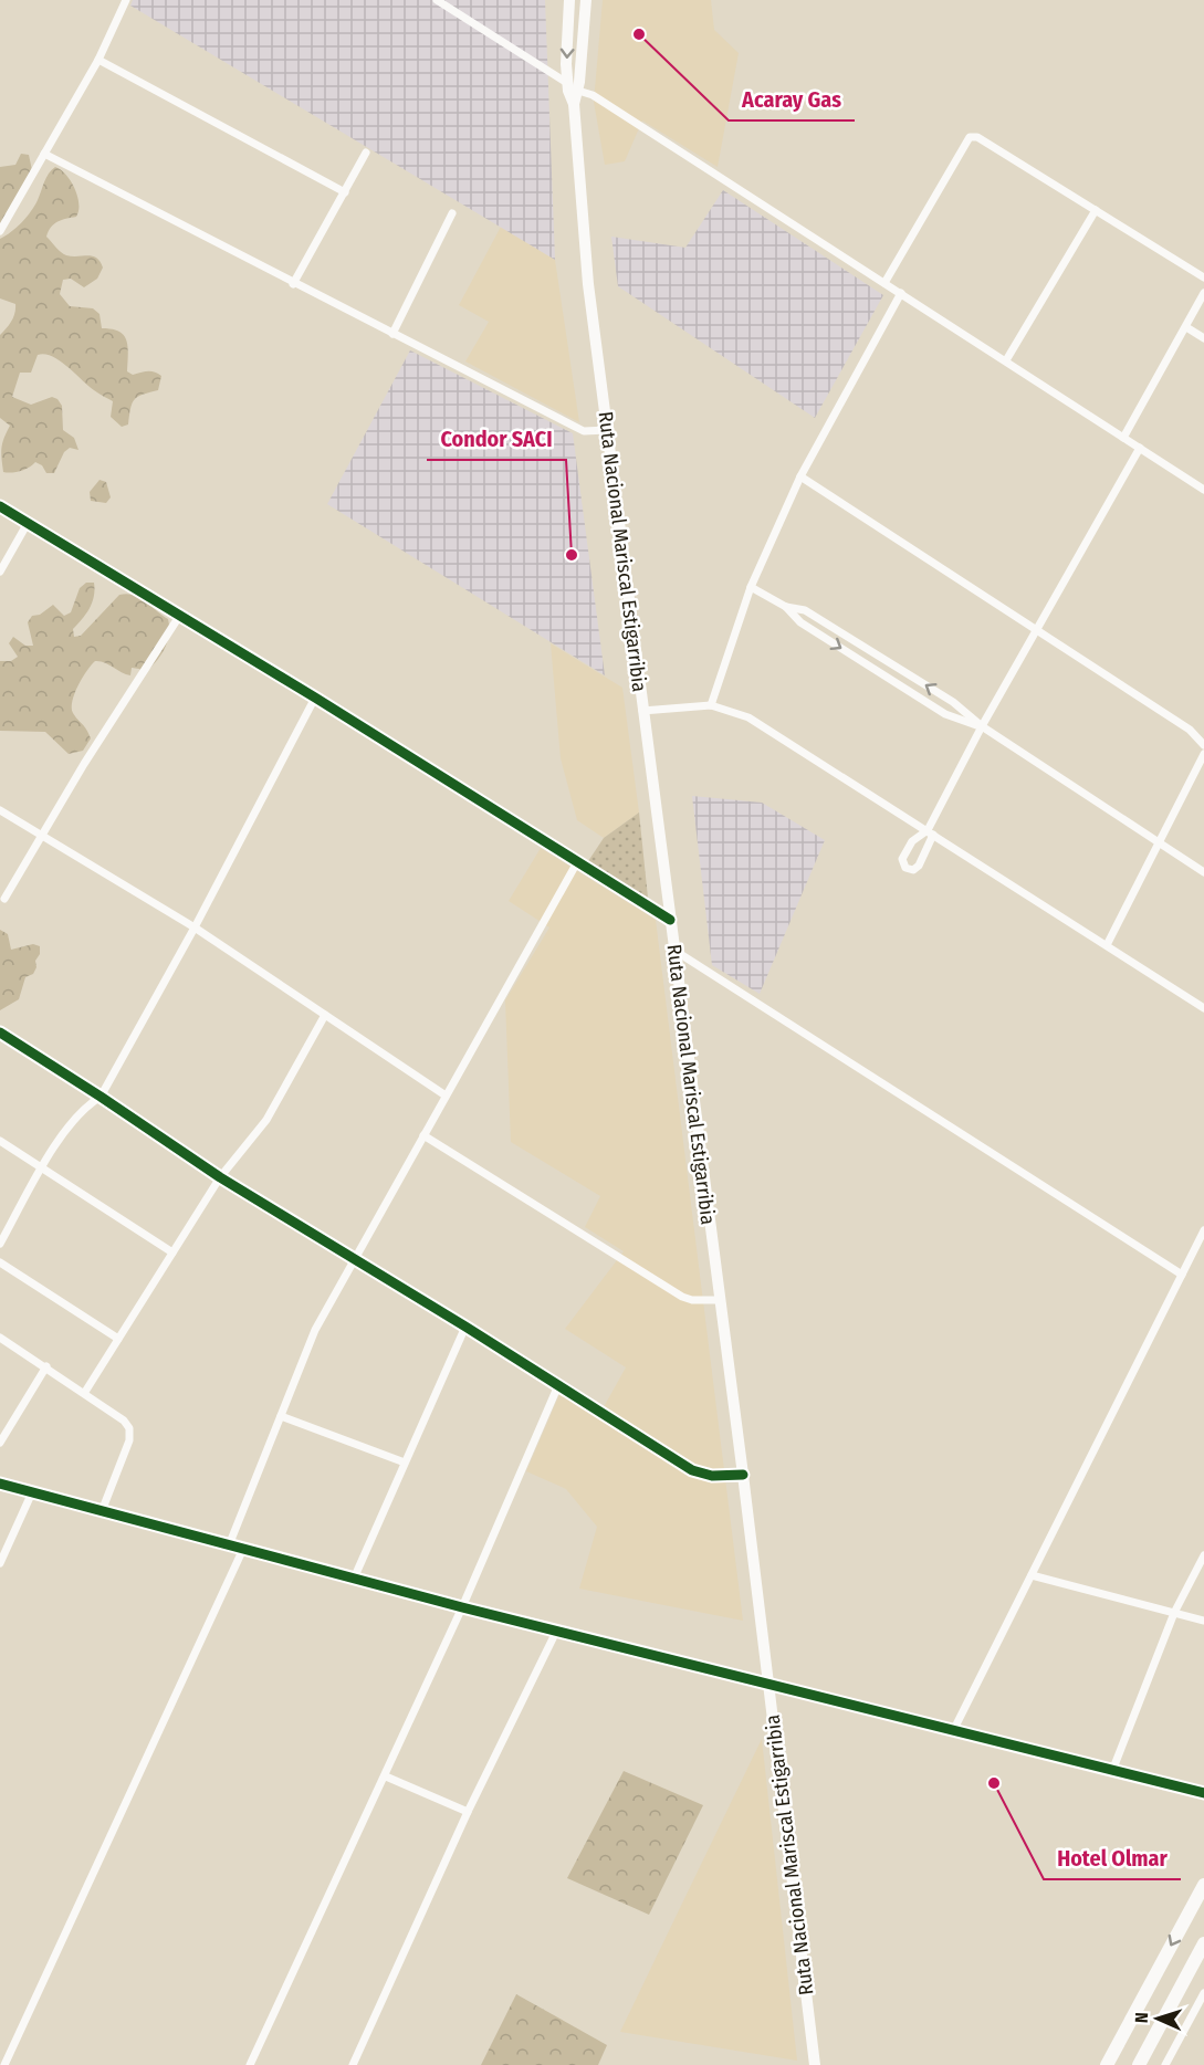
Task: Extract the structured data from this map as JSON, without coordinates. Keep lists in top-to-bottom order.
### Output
{
  "streets": {
    "main road": ["Ruta Nacional Mariscal Estigarribia"]
  },
  "places": ["Acaray Gas", "Condor SACI", "Hotel Olmar"],
  "north": "left"
}
